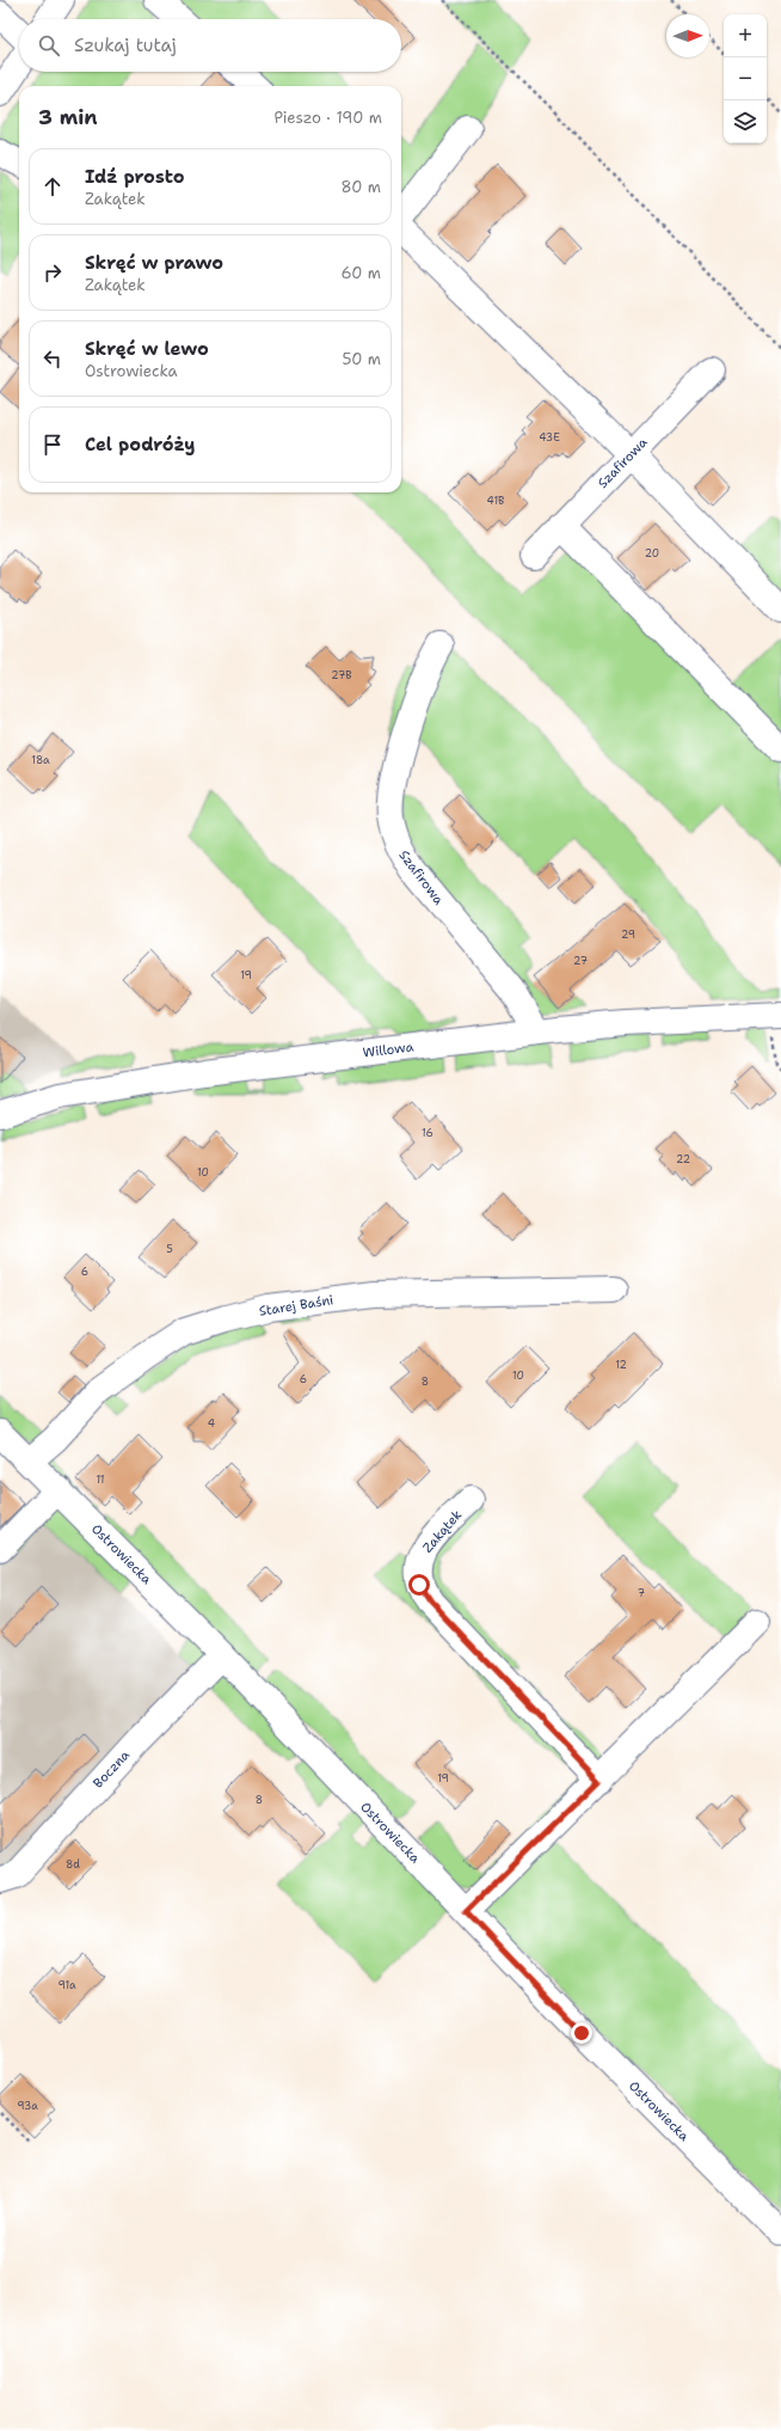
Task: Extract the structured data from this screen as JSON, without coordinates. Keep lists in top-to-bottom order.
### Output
{
  "streets": {
    "street": [
      "Szafirowa",
      "Willowa",
      "Starej Baśni",
      "Zakątek",
      "Ostrowiecka",
      "Boczna"
    ]
  },
  "crossings": [
    ["Szafirowa", "Willowa"],
    ["Starej Baśni", "Ostrowiecka"],
    ["Ostrowiecka", "Boczna"]
  ],
  "house_numbers": [
    "43E",
    "41B",
    "20",
    "27B",
    "18a",
    "29",
    "27",
    "19",
    "16",
    "22",
    "10",
    "5",
    "6",
    "12",
    "10",
    "6",
    "8",
    "4",
    "11",
    "7",
    "19",
    "8",
    "8d",
    "91a",
    "93a"
  ],
  "north": "right",
  "page": {
    "map_buttons": ["+", "−"],
    "search": "Szukaj tutaj",
    "heading": ["3 min", "Pieszo · 190 m"],
    "list": [
      ["Idź prosto", "Zakątek", "80 m"],
      ["Skręć w prawo", "Zakątek", "60 m"],
      ["Skręć w lewo", "Ostrowiecka", "50 m"],
      "Cel podróży"
    ]
  }
}
